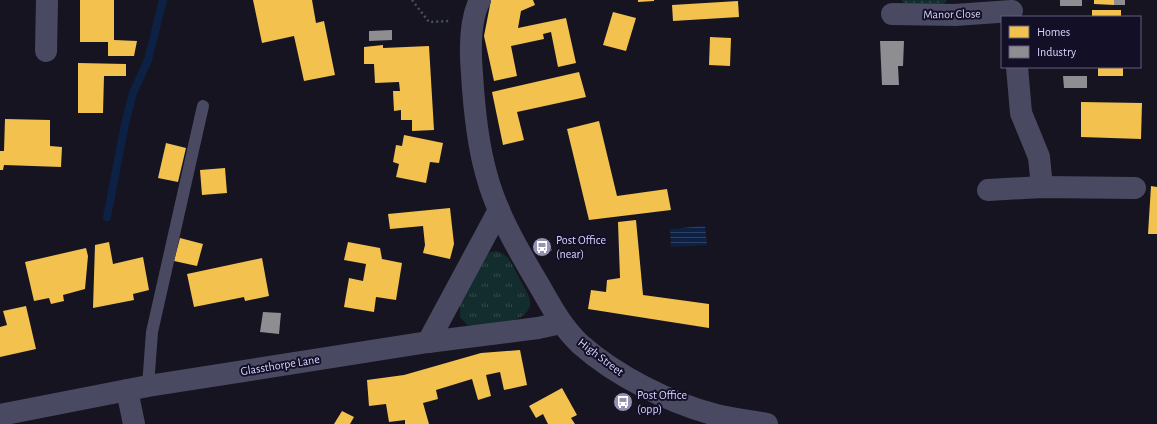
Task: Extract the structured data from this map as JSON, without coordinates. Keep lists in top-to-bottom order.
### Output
{
  "streets": {
    "street": ["Manor Close", "High Street", "Glassthorpe Lane"]
  },
  "crossings": [
    ["High Street", "Glassthorpe Lane"]
  ],
  "places": {
    "bus stop": ["Post Office (near)", "Post Office (opp)"]
  },
  "legend": ["Homes", "Industry"]
}
